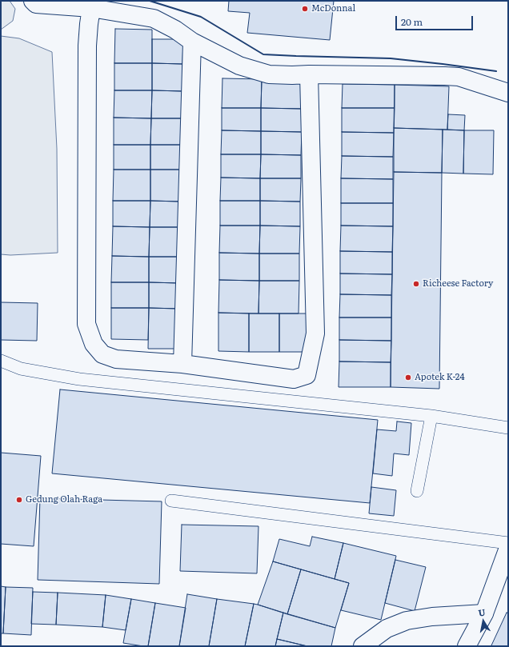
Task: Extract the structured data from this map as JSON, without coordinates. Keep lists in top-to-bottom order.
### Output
{
  "places": [
    "McDonnal",
    "Richeese Factory",
    "Apotek K-24",
    "Gedung Olah Raga"
  ],
  "scale_bar": "20 m",
  "north": "top"
}
